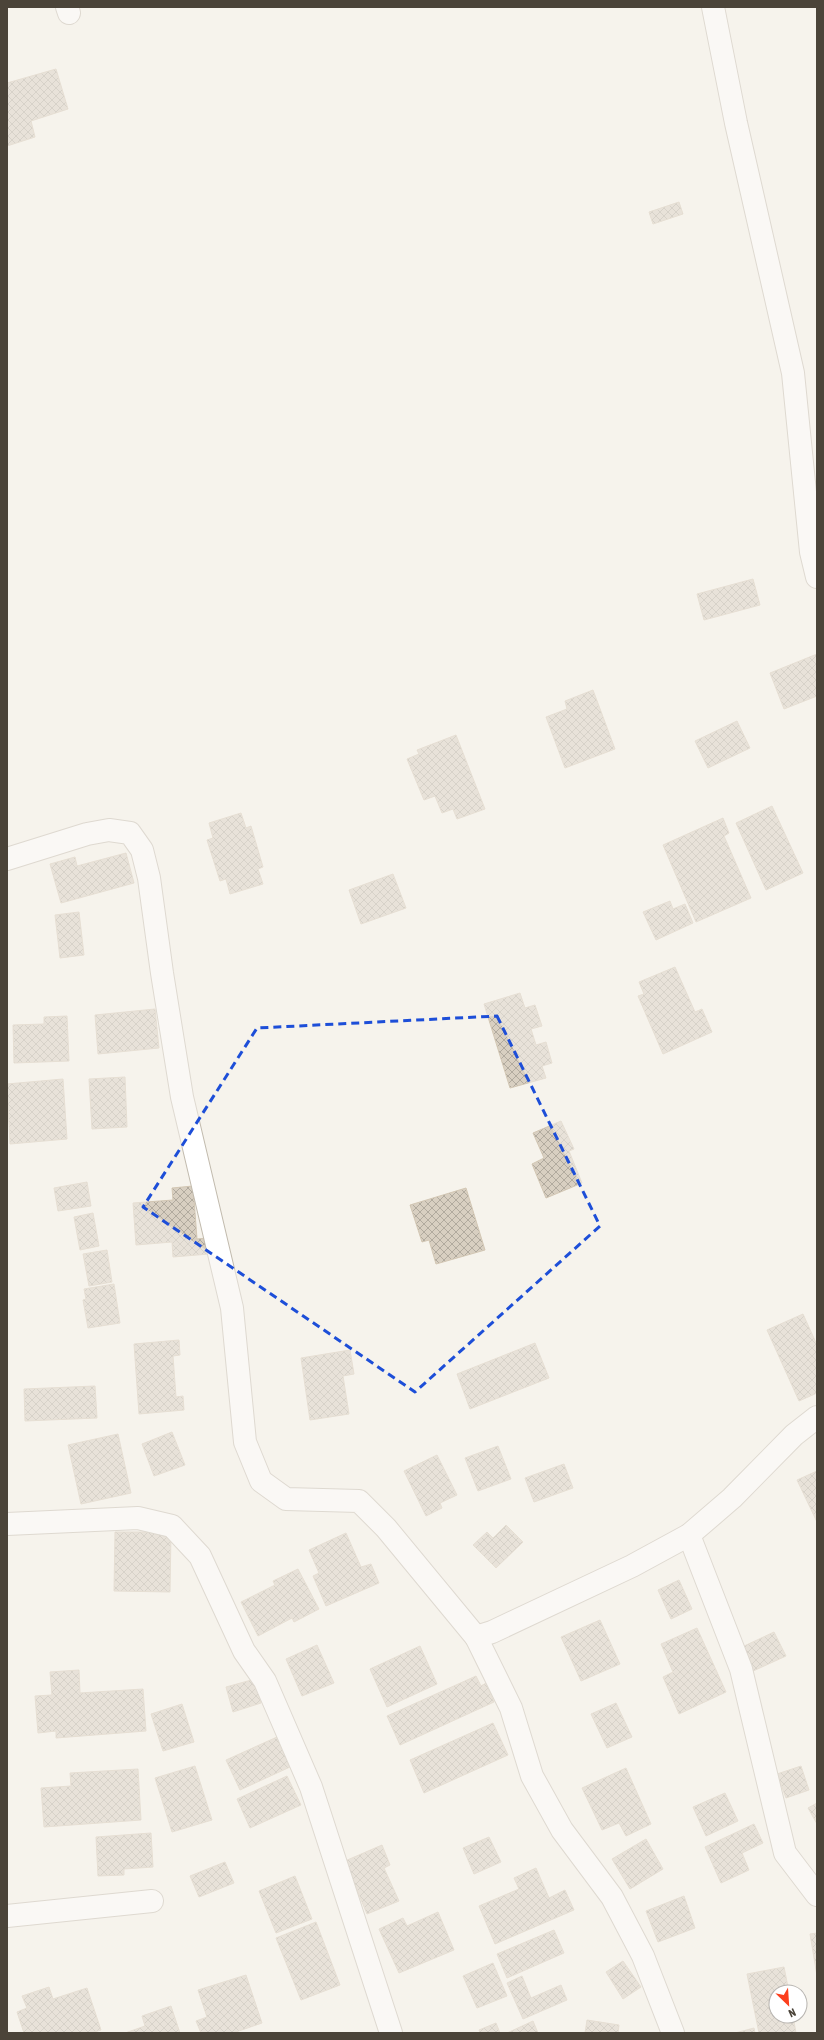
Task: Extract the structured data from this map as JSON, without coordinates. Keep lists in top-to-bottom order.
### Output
{
  "north": "bottom right"
}
